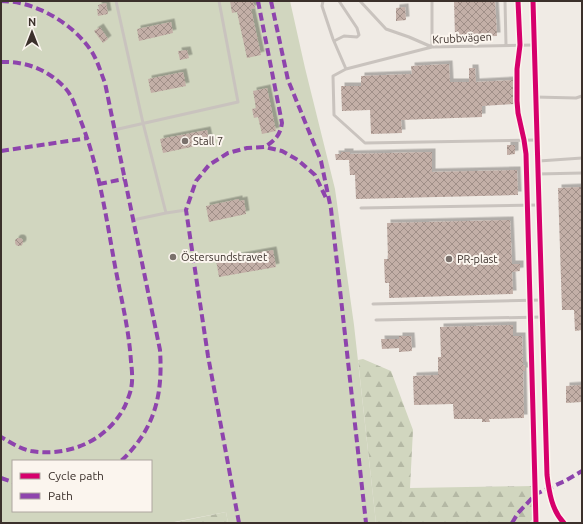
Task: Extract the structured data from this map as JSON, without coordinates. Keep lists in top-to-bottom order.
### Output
{
  "streets": {
    "lane": ["Krubbvägen"]
  },
  "places": ["Stall 7", "Östersundstravet", "PR-plast"],
  "legend": ["Cycle path", "Path"],
  "north": "top"
}
